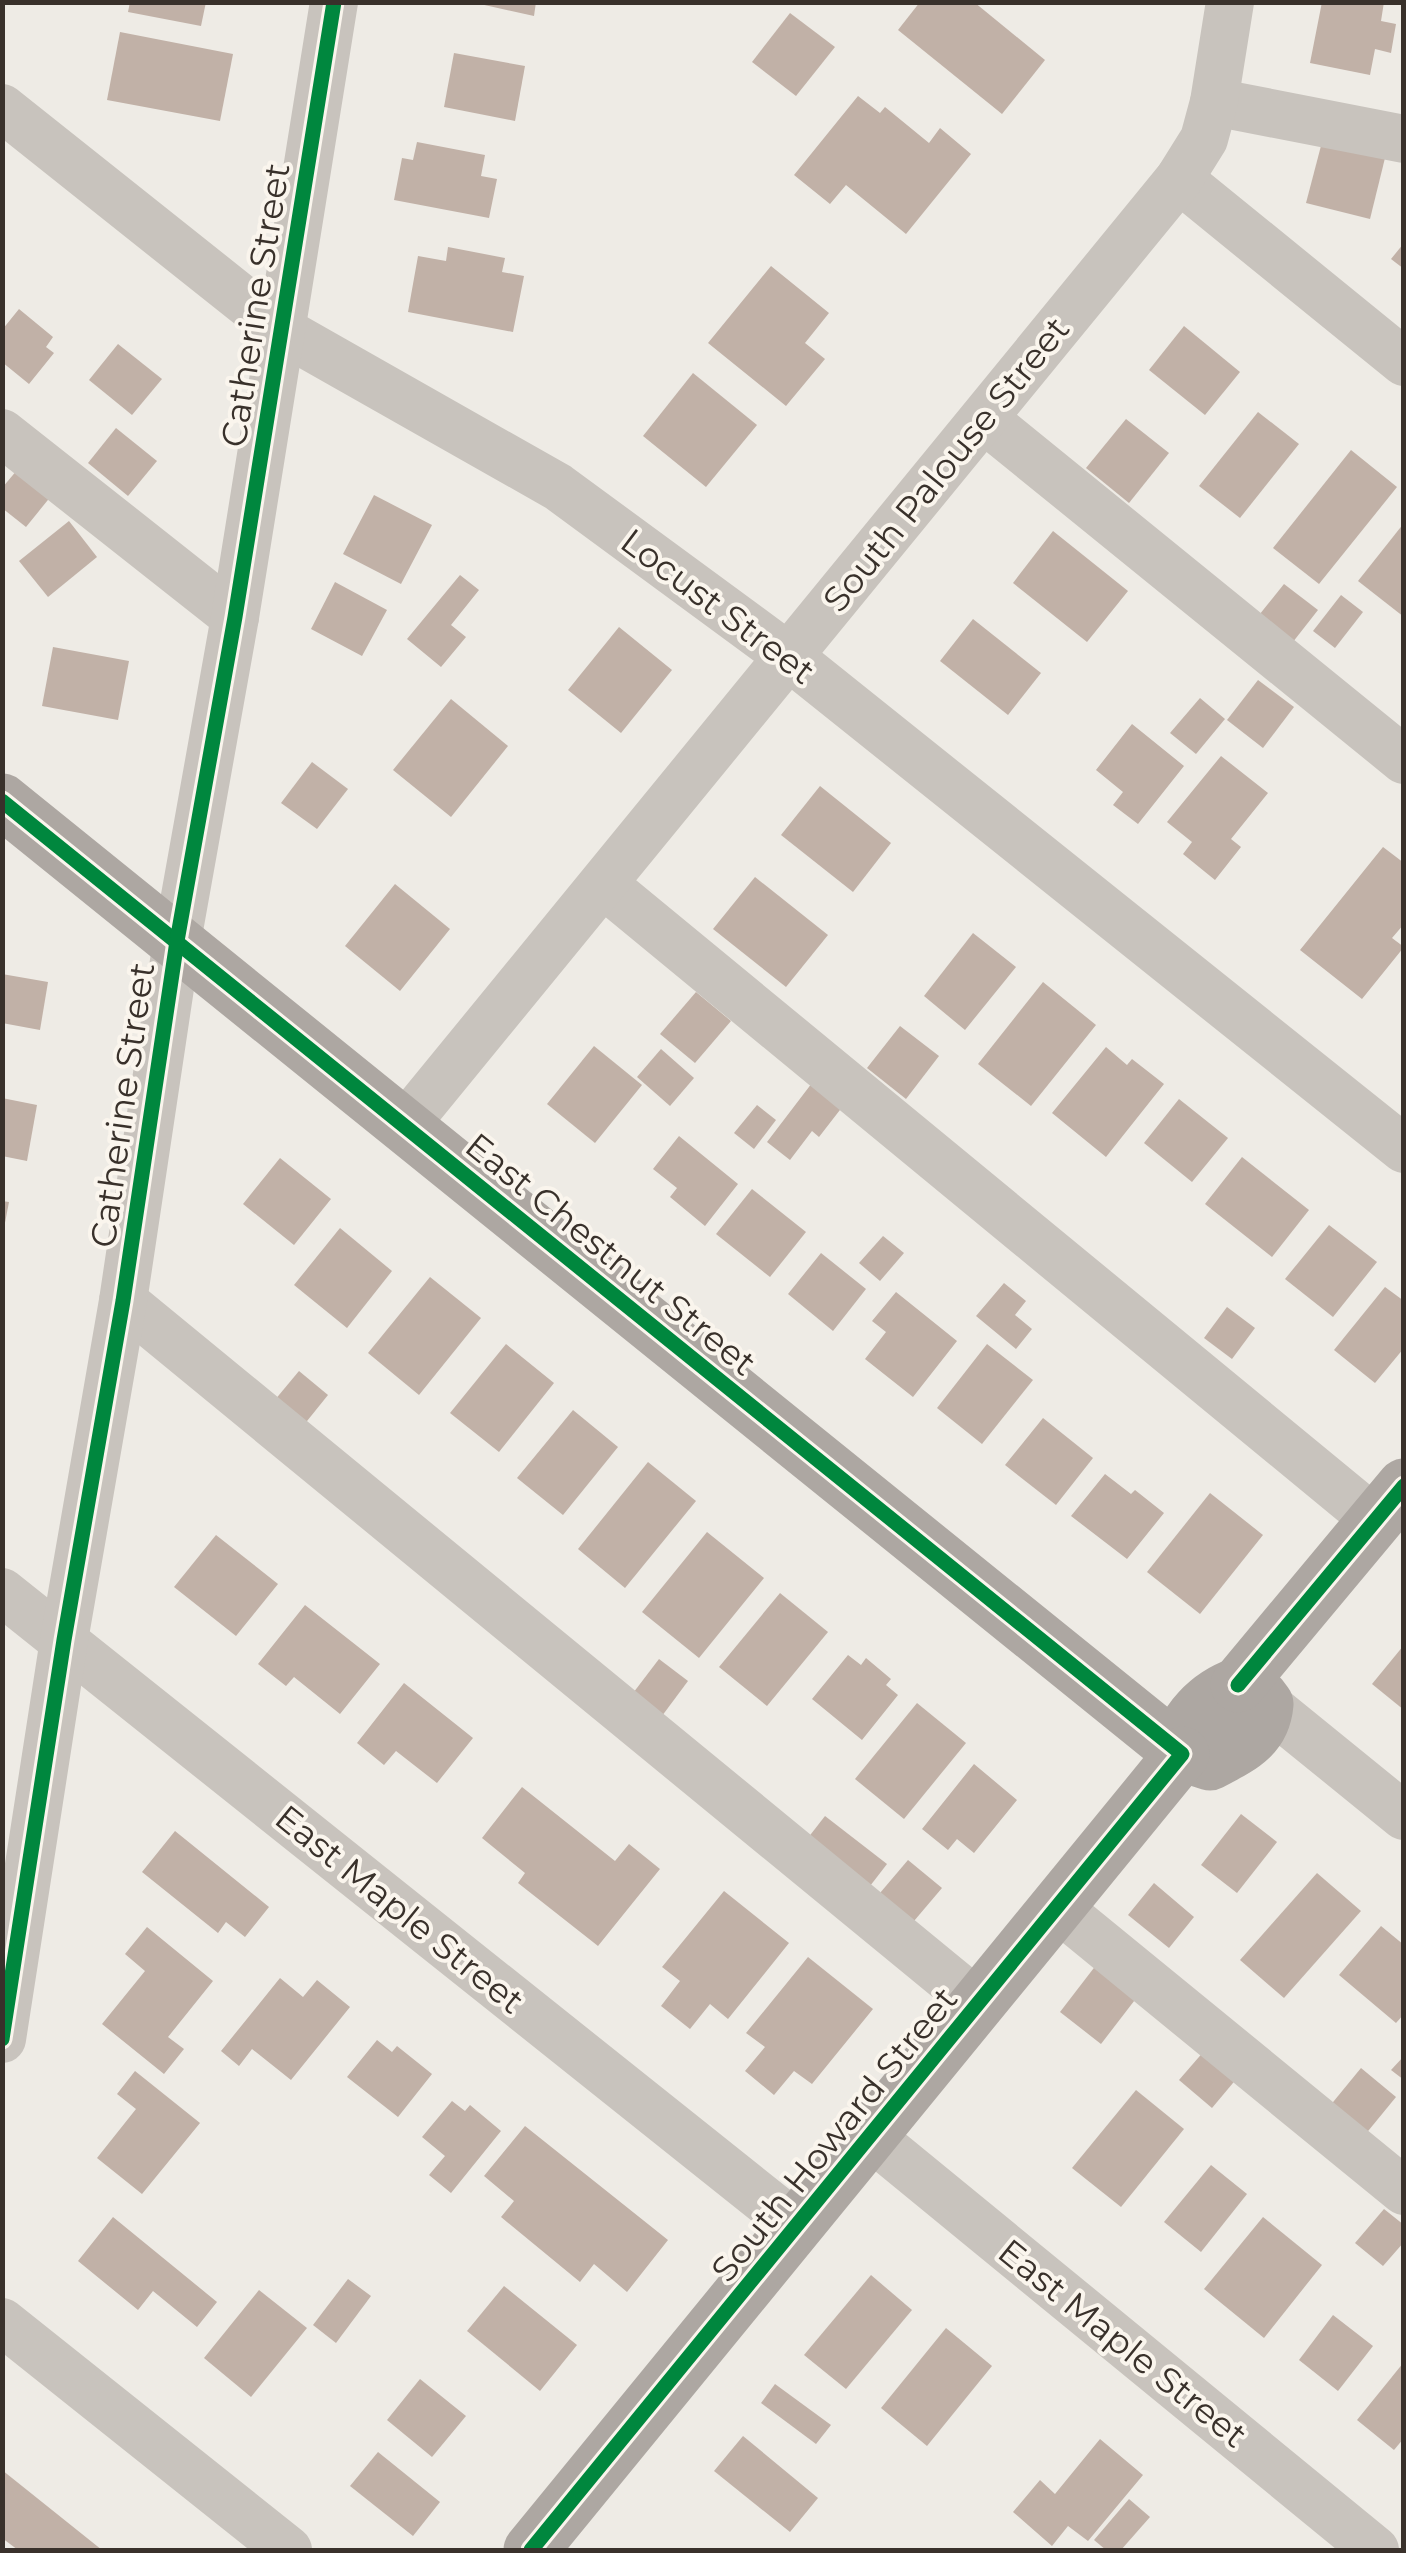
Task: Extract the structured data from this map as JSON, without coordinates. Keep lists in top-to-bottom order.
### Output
{
  "streets": {
    "main road": ["East Chestnut Street", "South Howard Street"],
    "street": [
      "Catherine Street",
      "South Palouse Street",
      "Locust Street",
      "East Maple Street"
    ]
  },
  "crossings": [
    ["Catherine Street", "Locust Street"],
    ["Catherine Street", "East Chestnut Street"],
    ["Catherine Street", "East Maple Street"],
    ["South Palouse Street", "Locust Street"],
    ["South Palouse Street", "East Chestnut Street"],
    ["East Chestnut Street", "South Howard Street"],
    ["East Maple Street", "South Howard Street"]
  ]
}
